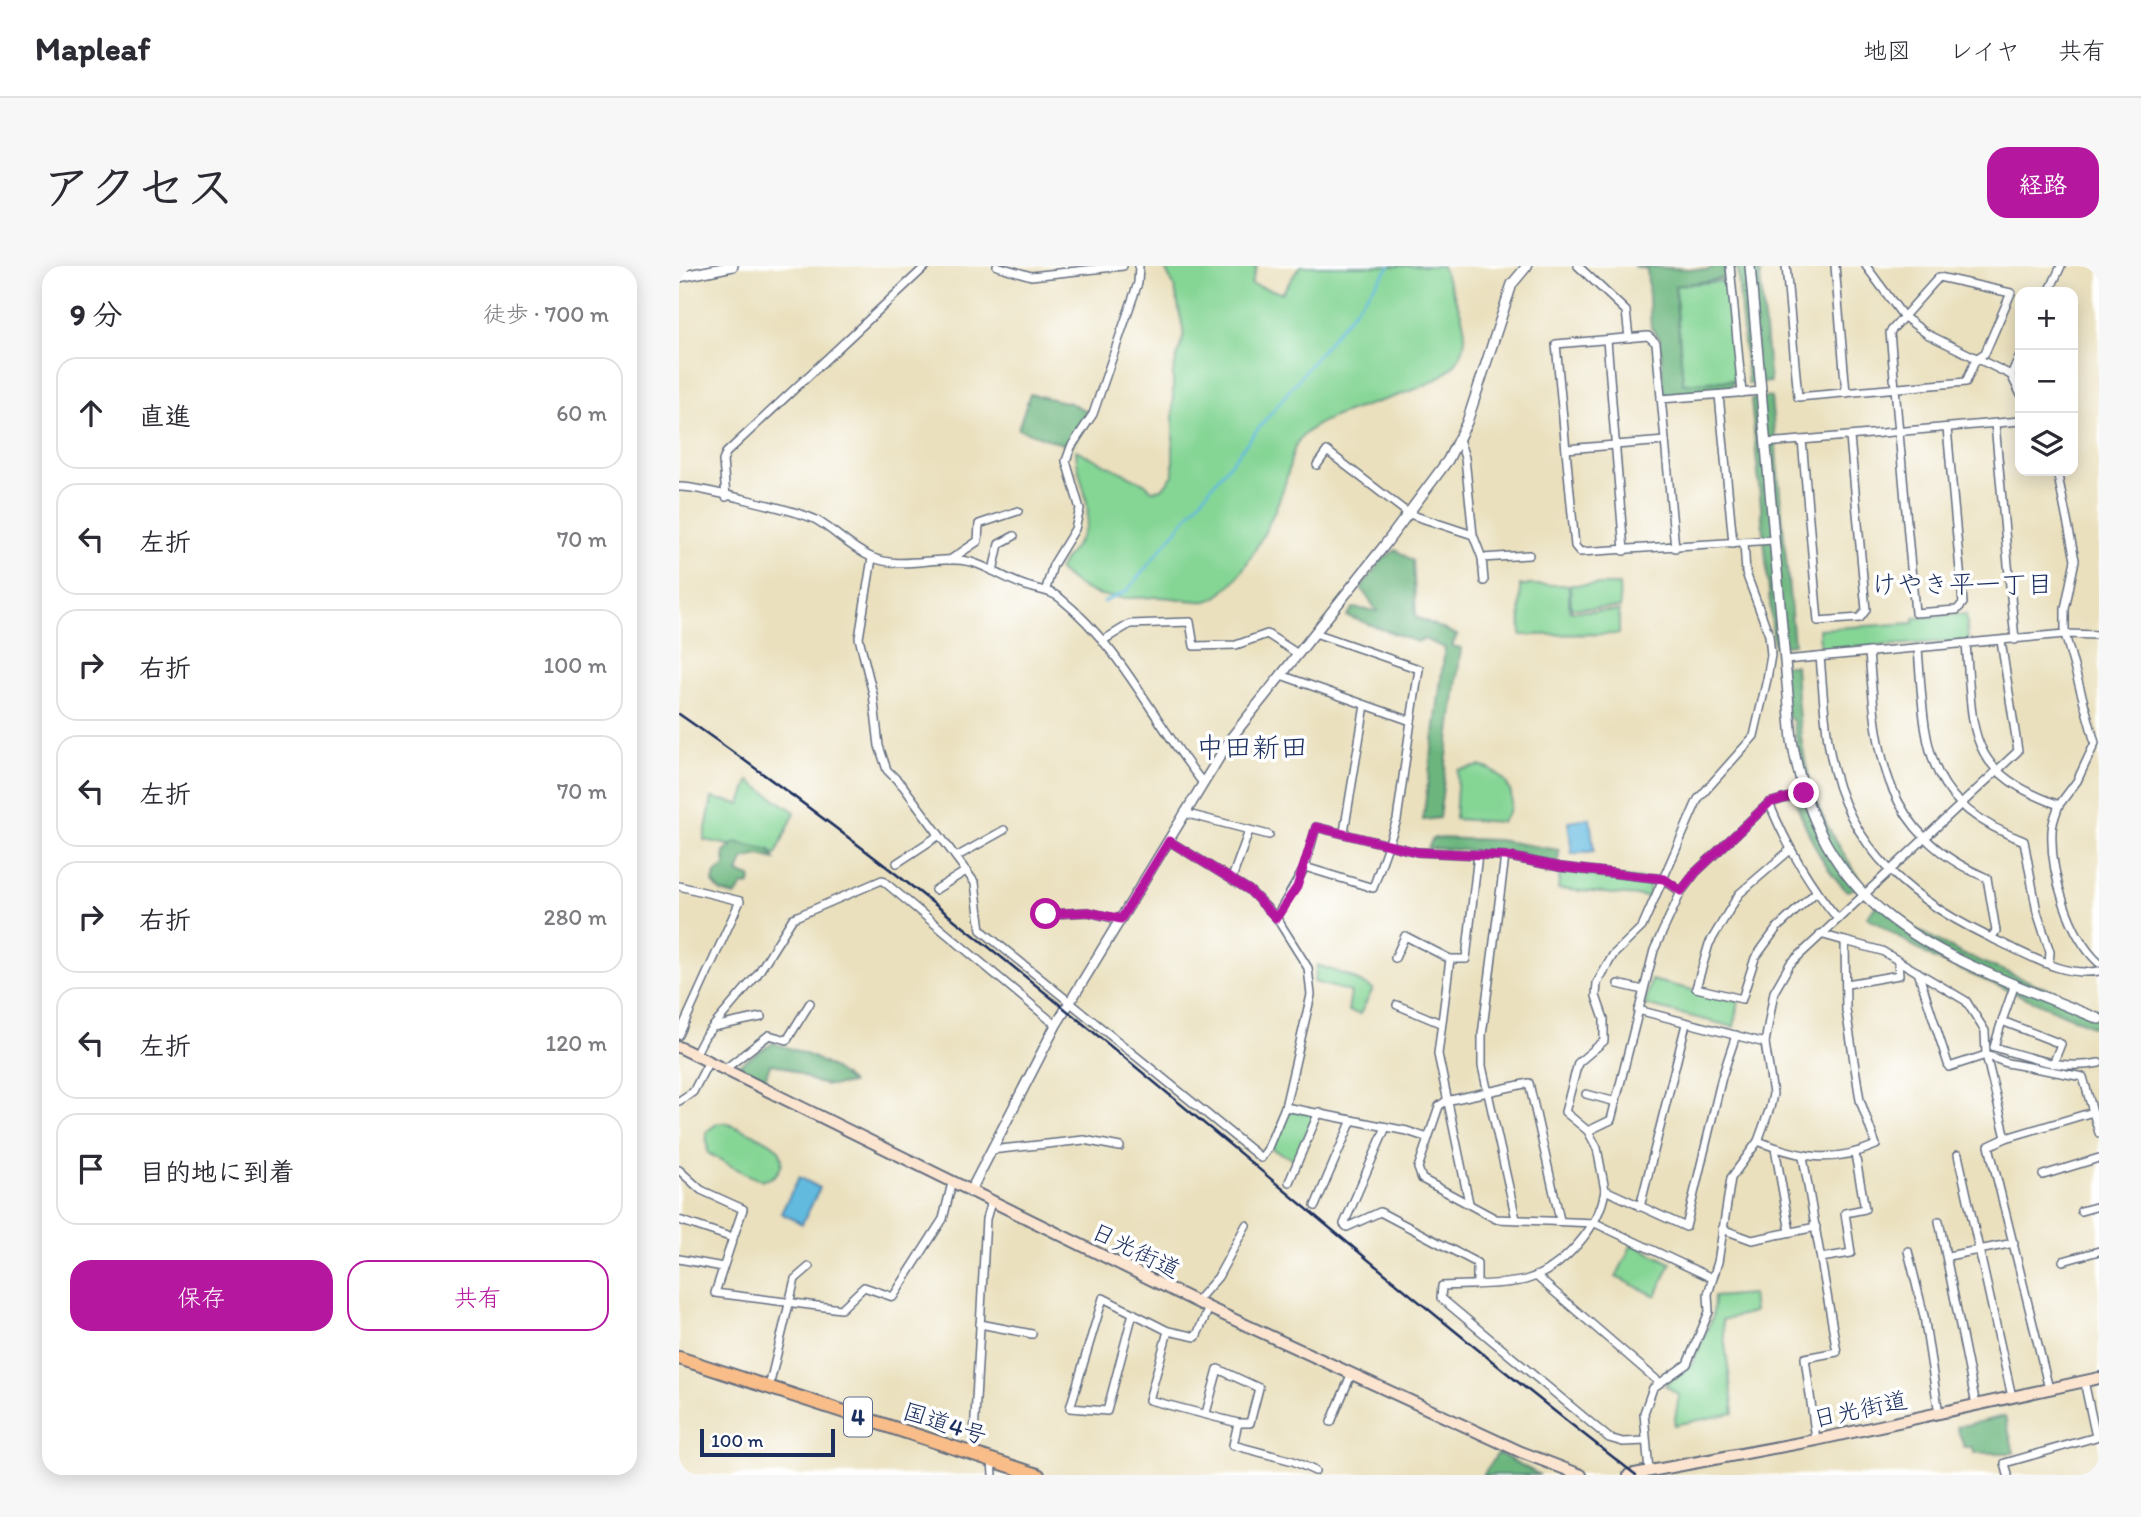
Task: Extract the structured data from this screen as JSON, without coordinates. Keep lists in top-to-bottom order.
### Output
{
  "streets": {
    "highway": ["4", "国道4号"],
    "main road": ["日光街道"]
  },
  "districts": ["けやき平一丁目", "中田新田"],
  "scale_bar": "100 m",
  "page": {
    "header": "Mapleaf",
    "nav": ["地図", "レイヤ", "共有"],
    "title": "アクセス",
    "buttons": [
      "経路",
      ["保存", "共有"]
    ],
    "heading": ["9 分", "徒歩 · 700 m"],
    "map_buttons": ["+", "−"],
    "list": [
      ["直進", "60 m"],
      ["左折", "70 m"],
      ["右折", "100 m"],
      ["左折", "70 m"],
      ["右折", "280 m"],
      ["左折", "120 m"],
      "目的地に到着"
    ],
    "scale": "100 m"
  }
}
